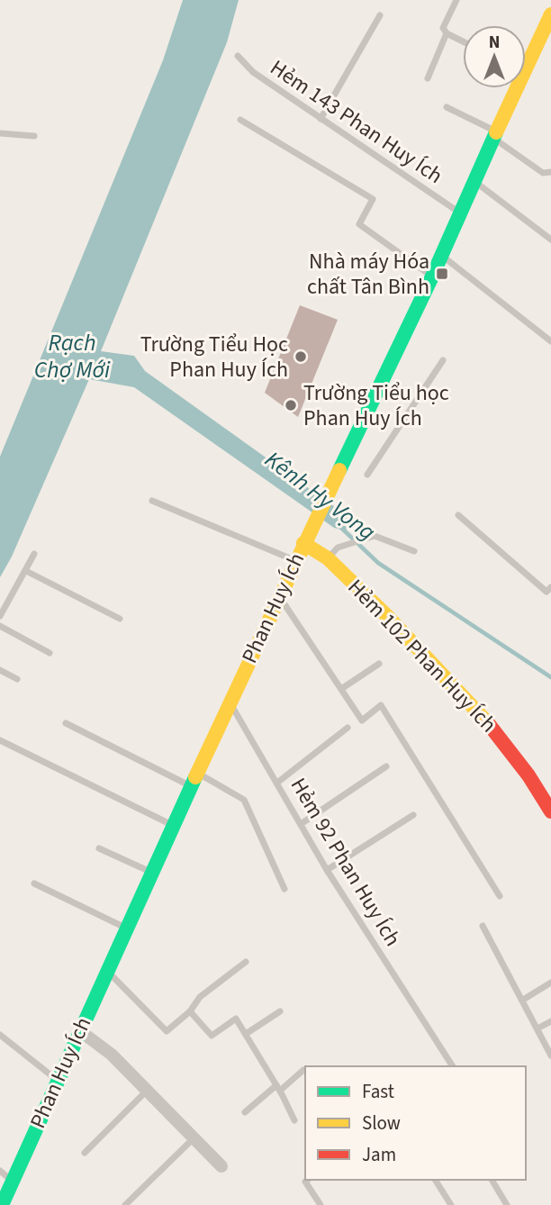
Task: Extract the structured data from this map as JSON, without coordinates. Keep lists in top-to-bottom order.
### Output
{
  "streets": {
    "main road": ["Phan Huy Ích", "Hẻm 102 Phan Huy Ích"],
    "lane": ["Hẻm 143 Phan Huy Ích", "Hẻm 92 Phan Huy Ích"]
  },
  "crossings": [
    ["Hẻm 143 Phan Huy Ích", "Phan Huy Ích"],
    ["Phan Huy Ích", "Hẻm 102 Phan Huy Ích"],
    ["Phan Huy Ích", "Hẻm 92 Phan Huy Ích"]
  ],
  "water": ["Rạch Chợ Mới", "Kênh Hy Vọng"],
  "places": {
    "transit": ["Nhà máy Hóa chất Tân Bình"],
    "other": ["Trường Tiểu Học Phan Huy Ích", "Trường Tiểu học Phan Huy Ích"]
  },
  "legend": ["Fast", "Slow", "Jam"],
  "north": "top"
}
